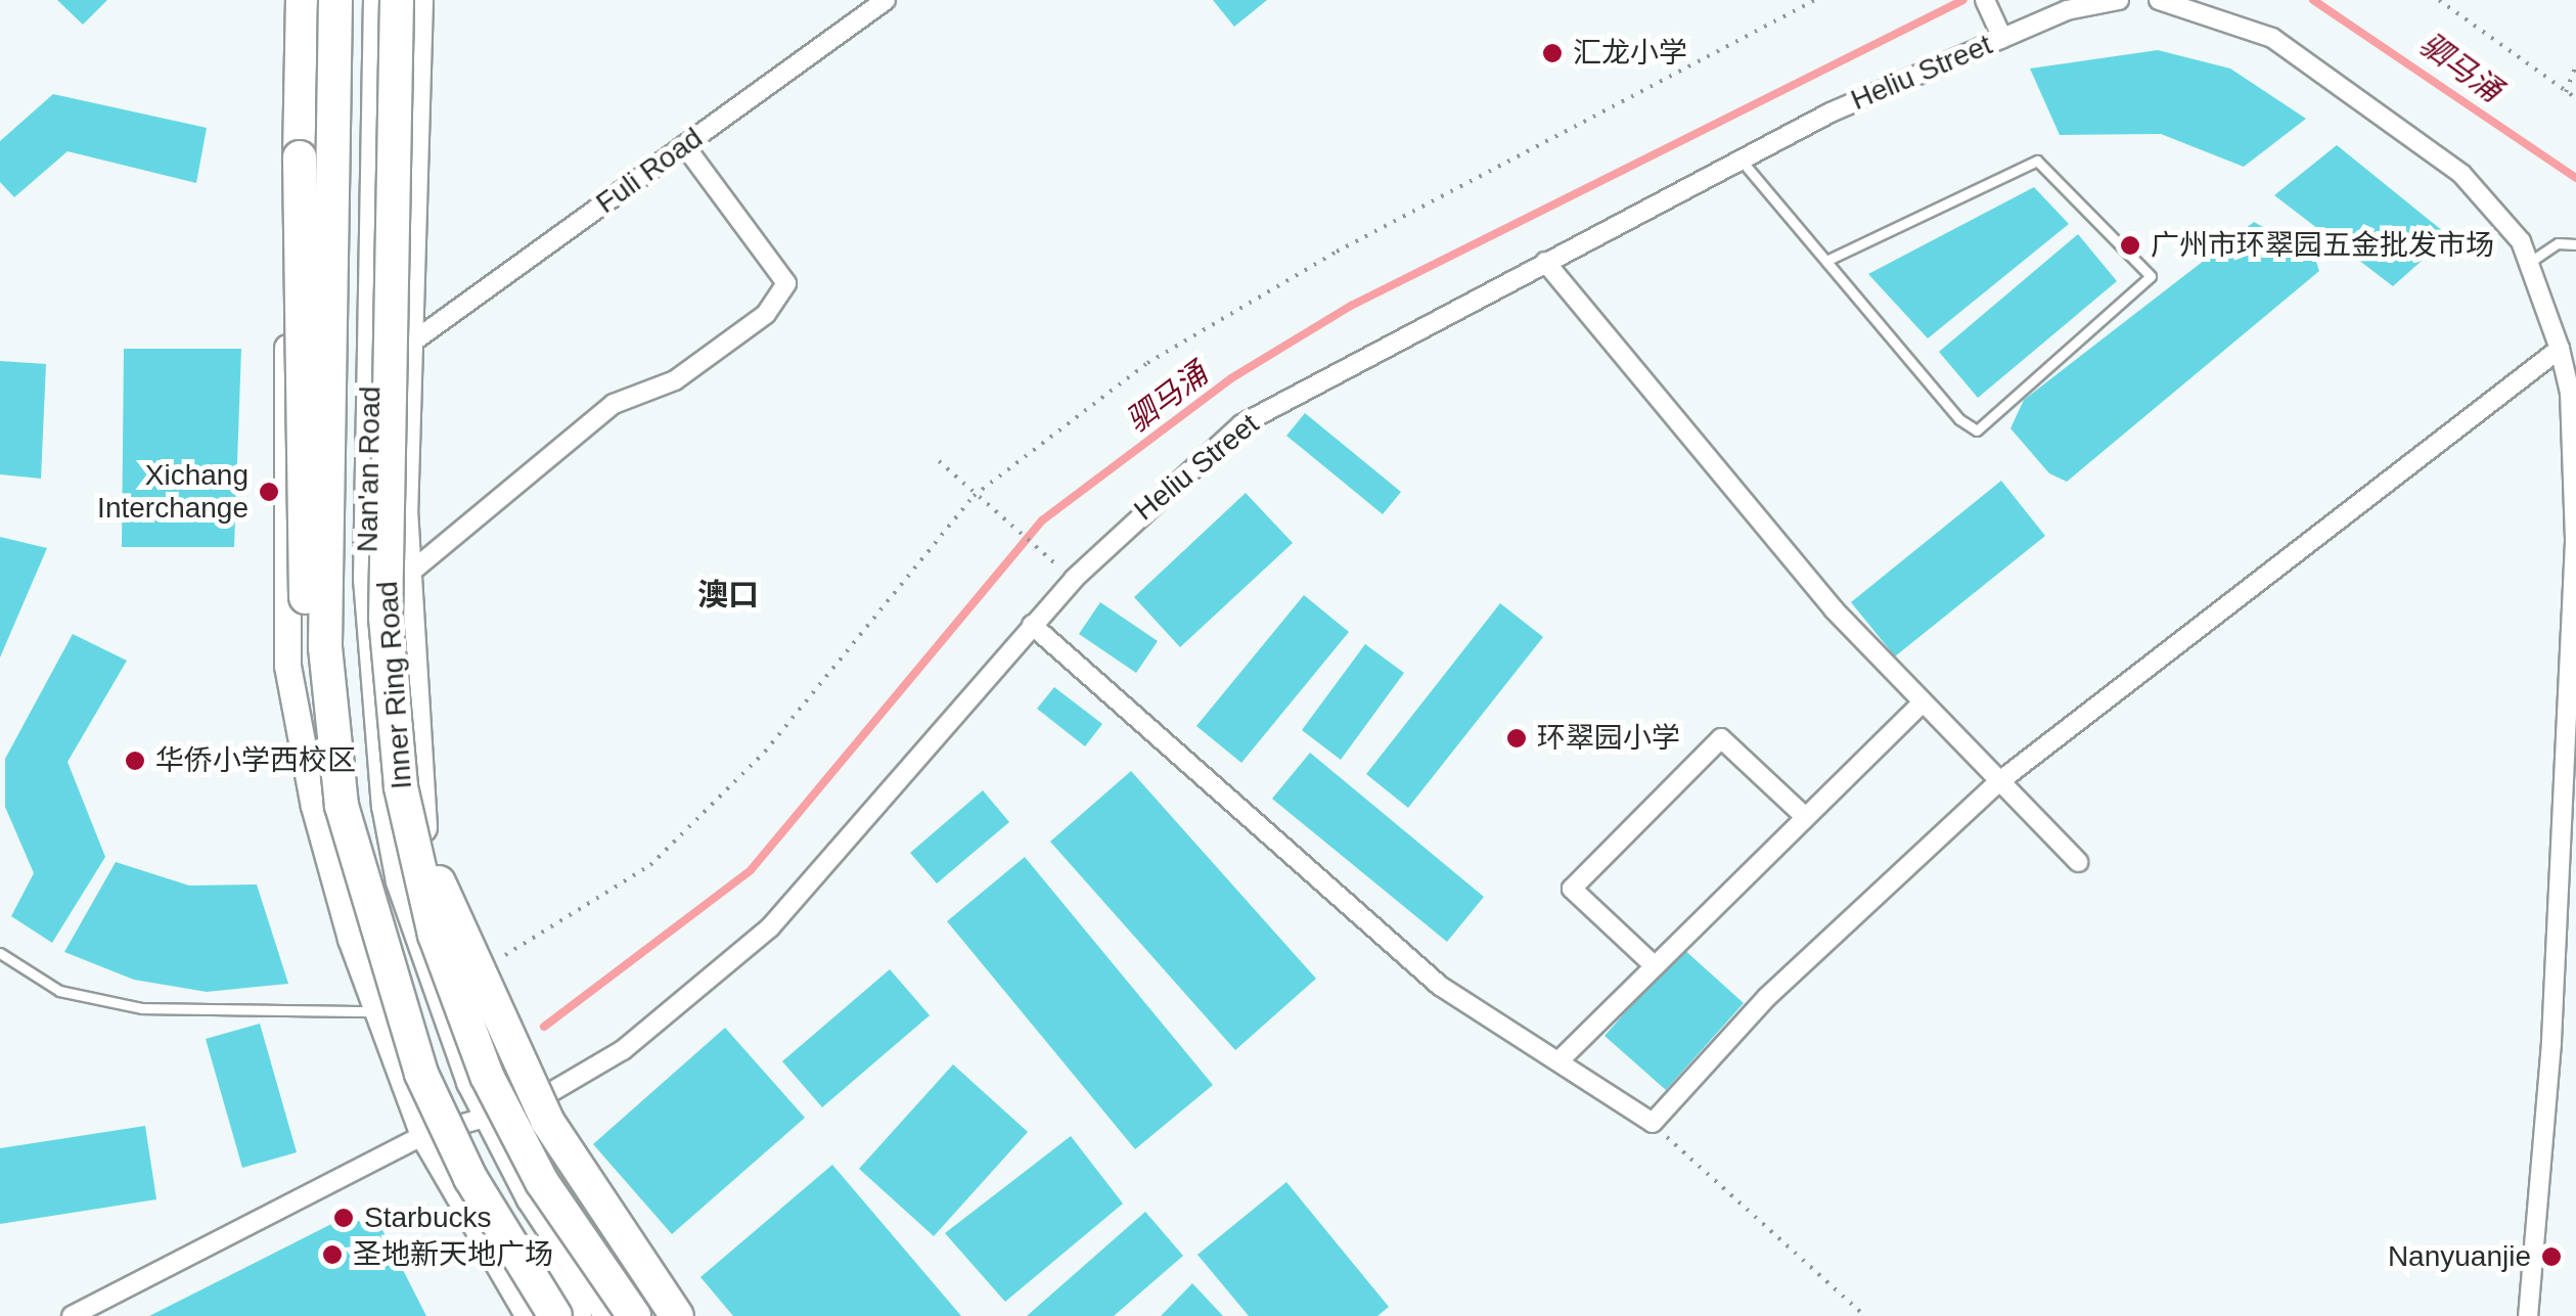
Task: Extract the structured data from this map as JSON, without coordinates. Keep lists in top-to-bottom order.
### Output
{
  "streets": {
    "highway": ["Inner Ring Road"],
    "main road": ["Nan'an Road"],
    "street": ["Heliu Street", "Fuli Road"]
  },
  "crossings": [
    ["Heliu Street", "Nan'an Road"]
  ],
  "districts": ["澳口"],
  "water": ["驷马涌"],
  "places": [
    "汇龙小学",
    "广州市环翠园五金批发市场",
    "Xichang Interchange",
    "环翠园小学",
    "华侨小学西校区",
    "Starbucks",
    "圣地新天地广场",
    "Nanyuanjie"
  ]
}
